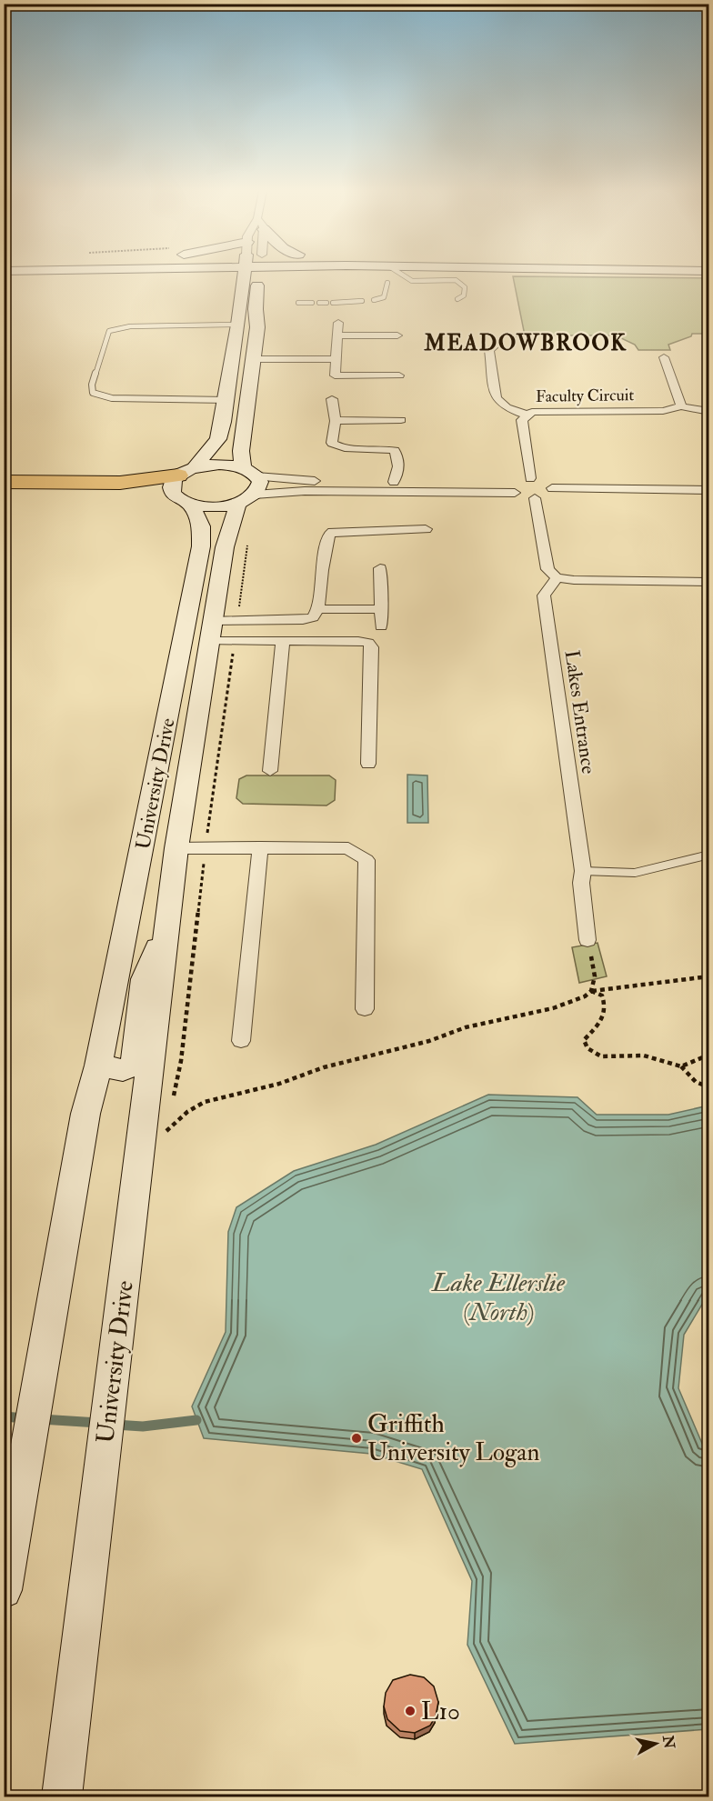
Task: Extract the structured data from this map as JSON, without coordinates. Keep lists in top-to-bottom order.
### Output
{
  "streets": {
    "main road": ["University Drive"],
    "street": ["Faculty Circuit", "Lakes Entrance"]
  },
  "districts": ["MEADOWBROOK"],
  "water": ["Lake Ellerslie (North)"],
  "places": ["Griffith University Logan", "L10"],
  "north": "right"
}
